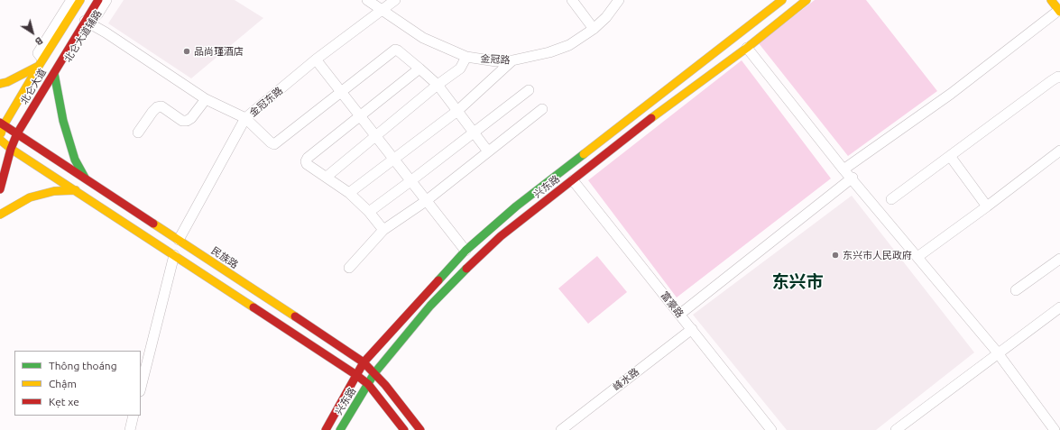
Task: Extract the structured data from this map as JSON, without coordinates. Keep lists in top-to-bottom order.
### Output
{
  "streets": {
    "main road": ["北仑大道", "兴东路", "民族路"],
    "street": [
      "北仑大道辅路",
      "金冠路",
      "金冠东路",
      "富豪路",
      "峰水路"
    ]
  },
  "crossings": [
    ["北仑大道辅路", "北仑大道"],
    ["金冠路", "金冠东路"],
    ["北仑大道", "民族路"],
    ["金冠东路", "民族路"],
    ["兴东路", "民族路"],
    ["兴东路", "富豪路"],
    ["富豪路", "峰水路"]
  ],
  "districts": ["东兴市"],
  "places": ["品尚瑾酒店", "东兴市人民政府"],
  "legend": ["Thông thoáng", "Chậm", "Kẹt xe"],
  "north": "bottom right"
}
